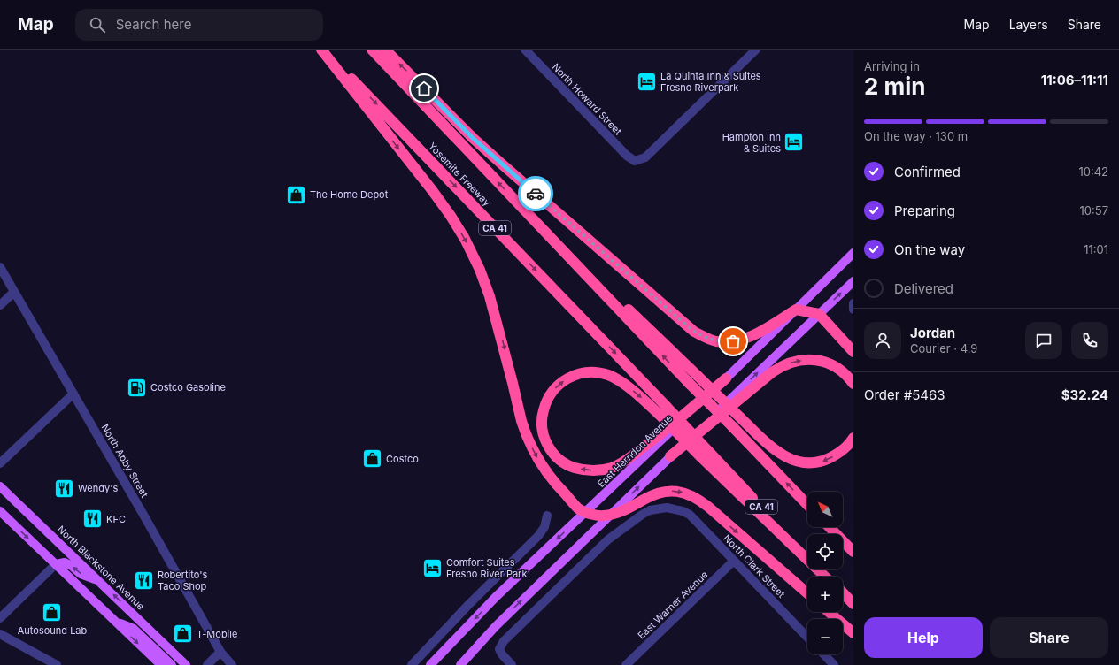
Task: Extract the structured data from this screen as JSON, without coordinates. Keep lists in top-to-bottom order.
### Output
{
  "streets": {
    "highway": ["Yosemite Freeway", "CA 41"],
    "main road": ["East Herndon Avenue", "North Blackstone Avenue"],
    "street": [
      "North Howard Street",
      "North Abby Street",
      "North Clark Street",
      "East Warner Avenue"
    ]
  },
  "crossings": [
    ["North Clark Street", "East Warner Avenue"]
  ],
  "places": {
    "hotel": ["La Quinta Inn & Suites Fresno Riverpark", "Hampton Inn & Suites", "Comfort Suites Fresno River Park"],
    "shop": [
      "The Home Depot",
      "Costco",
      "Autosound Lab",
      "T-Mobile"
    ],
    "fuel station": ["Costco Gasoline"],
    "restaurant": ["Wendy's", "KFC", "Robertito's Taco Shop"]
  },
  "north": "top left",
  "page": {
    "header": "Map",
    "search": "Search here",
    "nav": ["Map", "Layers", "Share"],
    "heading": ["2 min", "Arriving in", "11:06–11:11"],
    "panel": [
      "Jordan",
      "Courier · 4.9",
      "Order #5463",
      "$32.24"
    ],
    "bar": "On the way · 130 m",
    "list": [
      ["Confirmed", "10:42"],
      ["Preparing", "10:57"],
      ["On the way", "11:01"],
      "Delivered"
    ],
    "map_buttons": ["+", "−"],
    "buttons": ["Help", "Share"]
  }
}
